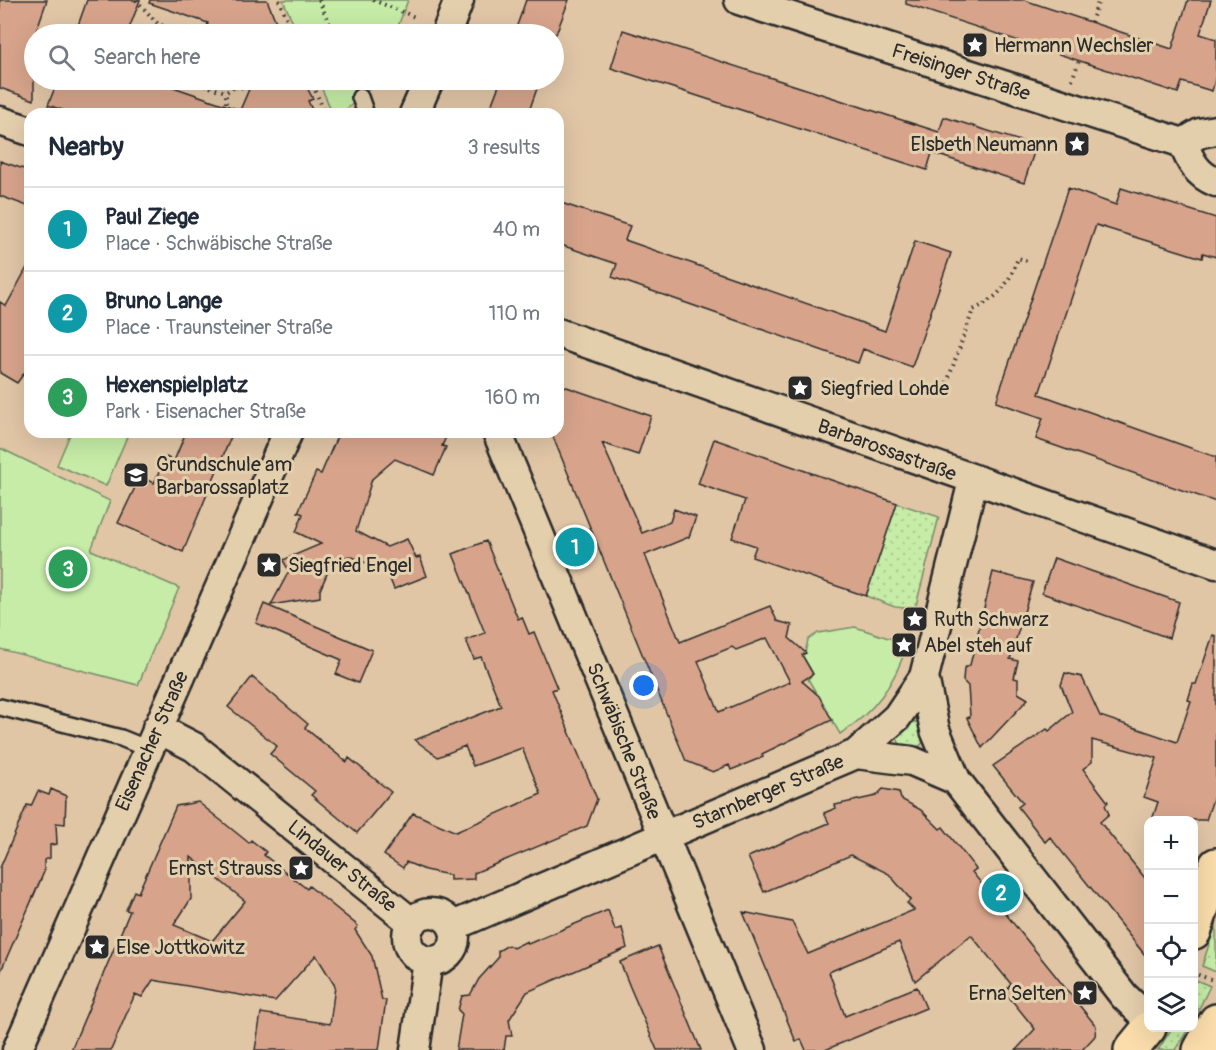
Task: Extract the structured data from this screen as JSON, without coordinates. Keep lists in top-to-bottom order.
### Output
{
  "streets": {
    "street": [
      "Freisinger Straße",
      "Barbarossastraße",
      "Eisenacher Straße",
      "Schwäbische Straße",
      "Starnberger Straße",
      "Lindauer Straße"
    ]
  },
  "crossings": [
    ["Eisenacher Straße", "Lindauer Straße"],
    ["Schwäbische Straße", "Starnberger Straße"],
    ["Starnberger Straße", "Lindauer Straße"]
  ],
  "places": {
    "place": [
      "Hermann Wechsler",
      "Elsbeth Neumann",
      "Siegfried Lohde",
      "Siegfried Engel",
      "Ruth Schwarz",
      "Abel steh auf",
      "Ernst Strauss",
      "Else Jottkowitz",
      "Erna Selten"
    ],
    "school or university": ["Grundschule am Barbarossaplatz"]
  },
  "page": {
    "search": "Search here",
    "heading": ["Nearby", "3 results"],
    "list": [
      {
        "mark": "1",
        "name": "Paul Ziege",
        "note": "Place · Schwäbische Straße",
        "value": "40 m"
      },
      {
        "mark": "2",
        "name": "Bruno Lange",
        "note": "Place · Traunsteiner Straße",
        "value": "110 m"
      },
      {
        "mark": "3",
        "name": "Hexenspielplatz",
        "note": "Park · Eisenacher Straße",
        "value": "160 m"
      }
    ],
    "pins": ["1", "3", "2"],
    "map_buttons": ["+", "−"]
  }
}
